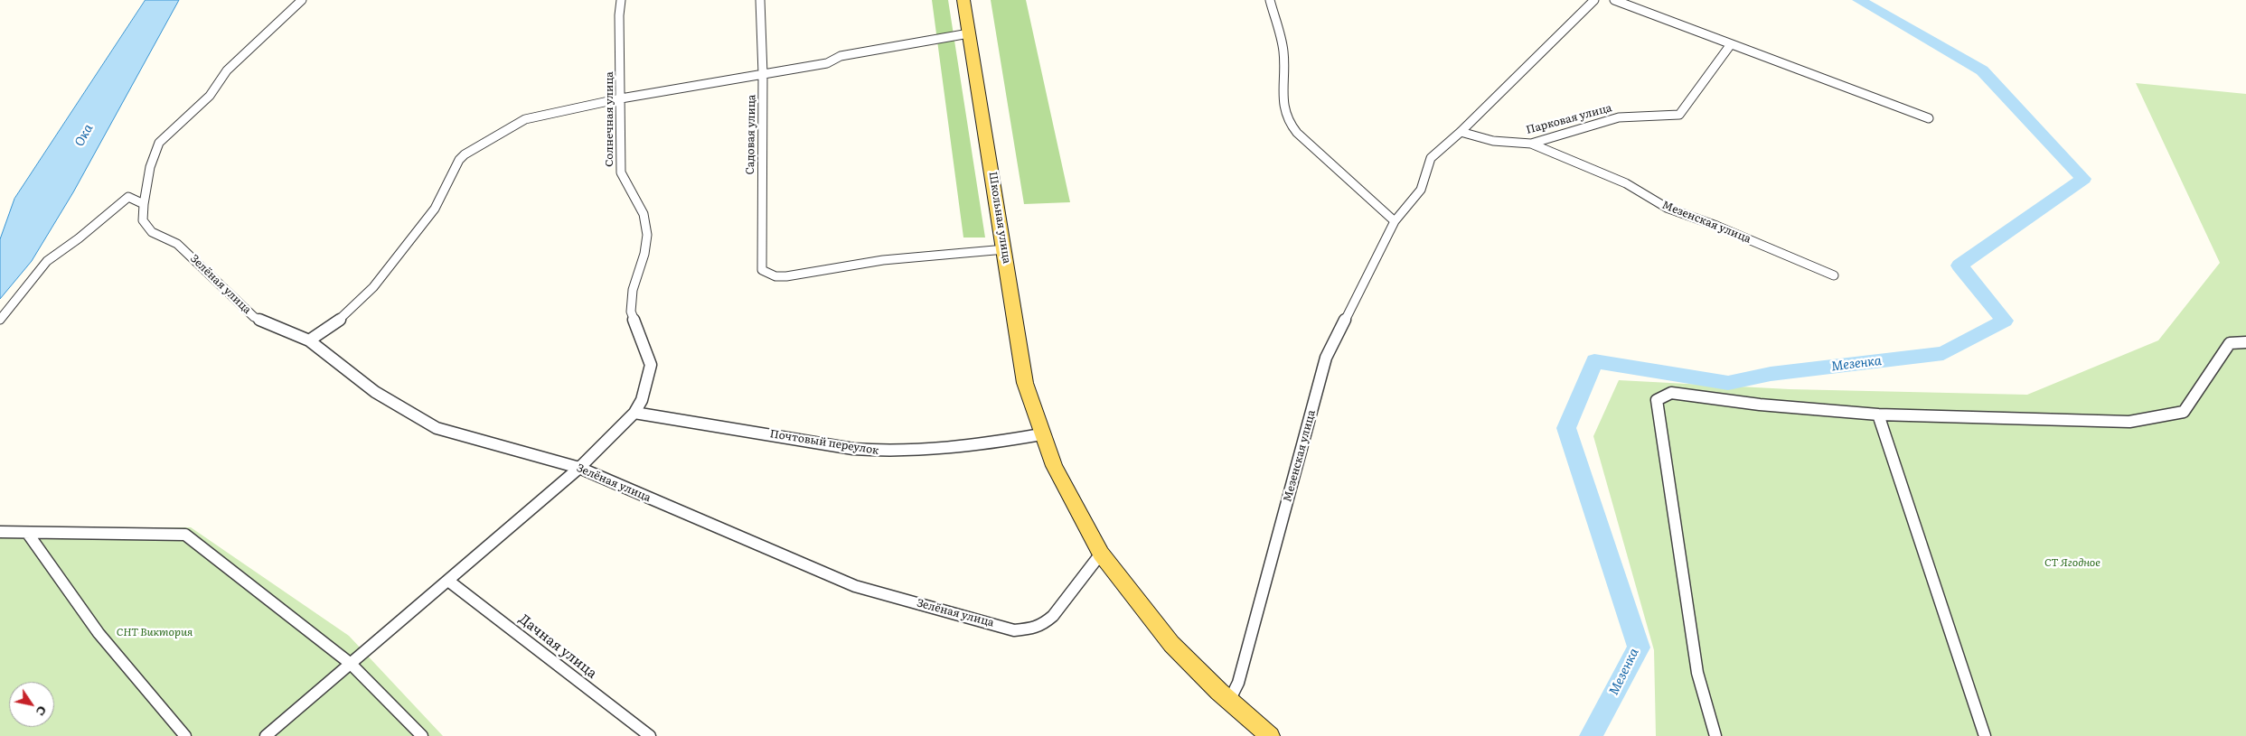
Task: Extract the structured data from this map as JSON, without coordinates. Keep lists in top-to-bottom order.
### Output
{
  "streets": {
    "main road": ["Школьная улица"],
    "street": [
      "Солнечная улица",
      "Парковая улица",
      "Садовая улица",
      "Мезенская улица",
      "Зелёная улица",
      "Почтовый переулок",
      "Дачная улица"
    ]
  },
  "crossings": [
    ["Солнечная улица", "Почтовый переулок"],
    ["Парковая улица", "Мезенская улица"],
    ["Садовая улица", "Школьная улица"],
    ["Школьная улица", "Мезенская улица"],
    ["Школьная улица", "Зелёная улица"],
    ["Школьная улица", "Почтовый переулок"]
  ],
  "water": ["Ока", "Мезенка"],
  "parks": ["СТ Ягодное", "СНТ Виктория"],
  "north": "bottom right"
}
